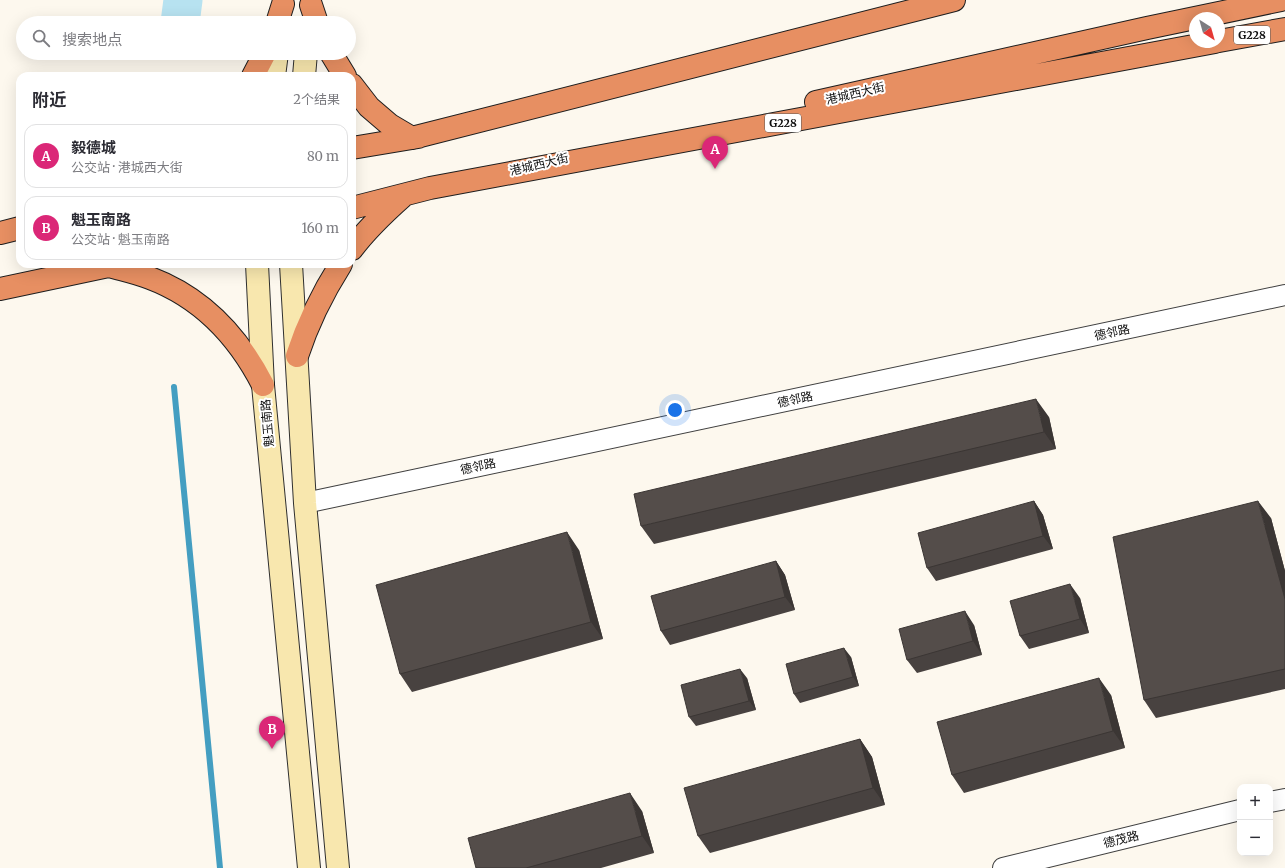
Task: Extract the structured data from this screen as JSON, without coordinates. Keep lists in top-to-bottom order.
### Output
{
  "streets": {
    "highway": ["G228", "港城西大街"],
    "main road": ["魁玉南路"],
    "street": ["德邻路", "德茂路"]
  },
  "north": "bottom right",
  "page": {
    "search": "搜索地点",
    "heading": ["附近", "2个结果"],
    "list": [
      {
        "mark": "A",
        "name": "毅德城",
        "note": "公交站 · 港城西大街",
        "value": "80 m"
      },
      {
        "mark": "B",
        "name": "魁玉南路",
        "note": "公交站 · 魁玉南路",
        "value": "160 m"
      }
    ],
    "pins": ["A", "B"],
    "map_buttons": ["+", "−"]
  }
}
